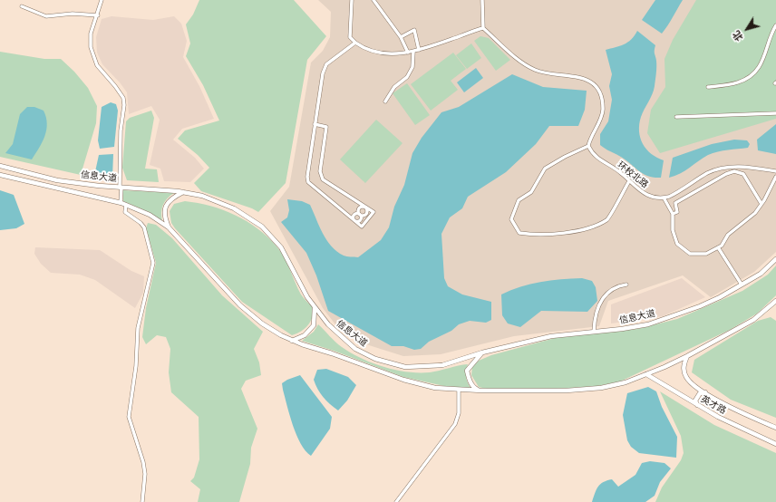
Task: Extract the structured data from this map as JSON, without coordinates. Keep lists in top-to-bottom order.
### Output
{
  "streets": {
    "main road": ["信息大道", "英才路"],
    "street": ["环校北路"]
  },
  "crossings": [
    ["信息大道", "英才路"]
  ],
  "north": "bottom left"
}
